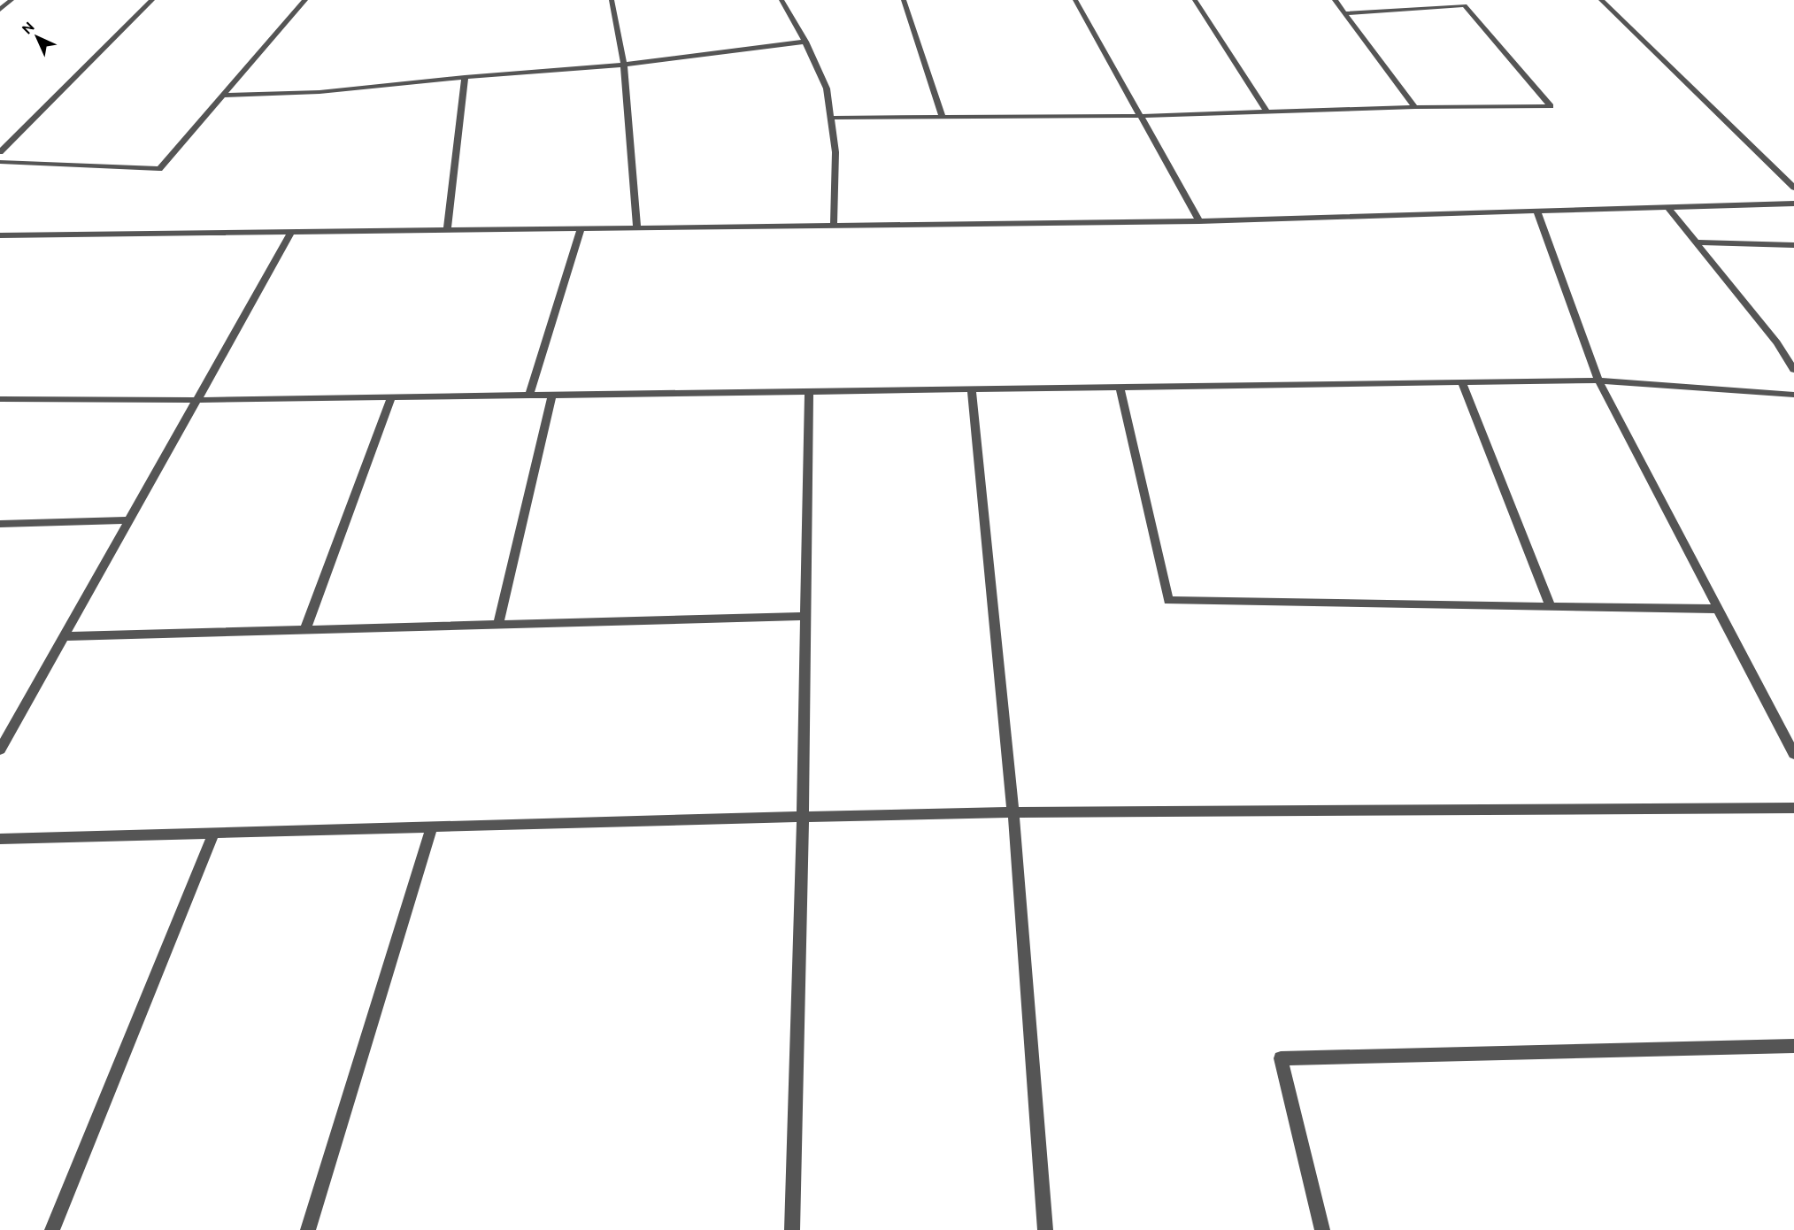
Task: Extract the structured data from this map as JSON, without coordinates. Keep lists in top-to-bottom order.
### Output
{
  "north": "top left"
}
